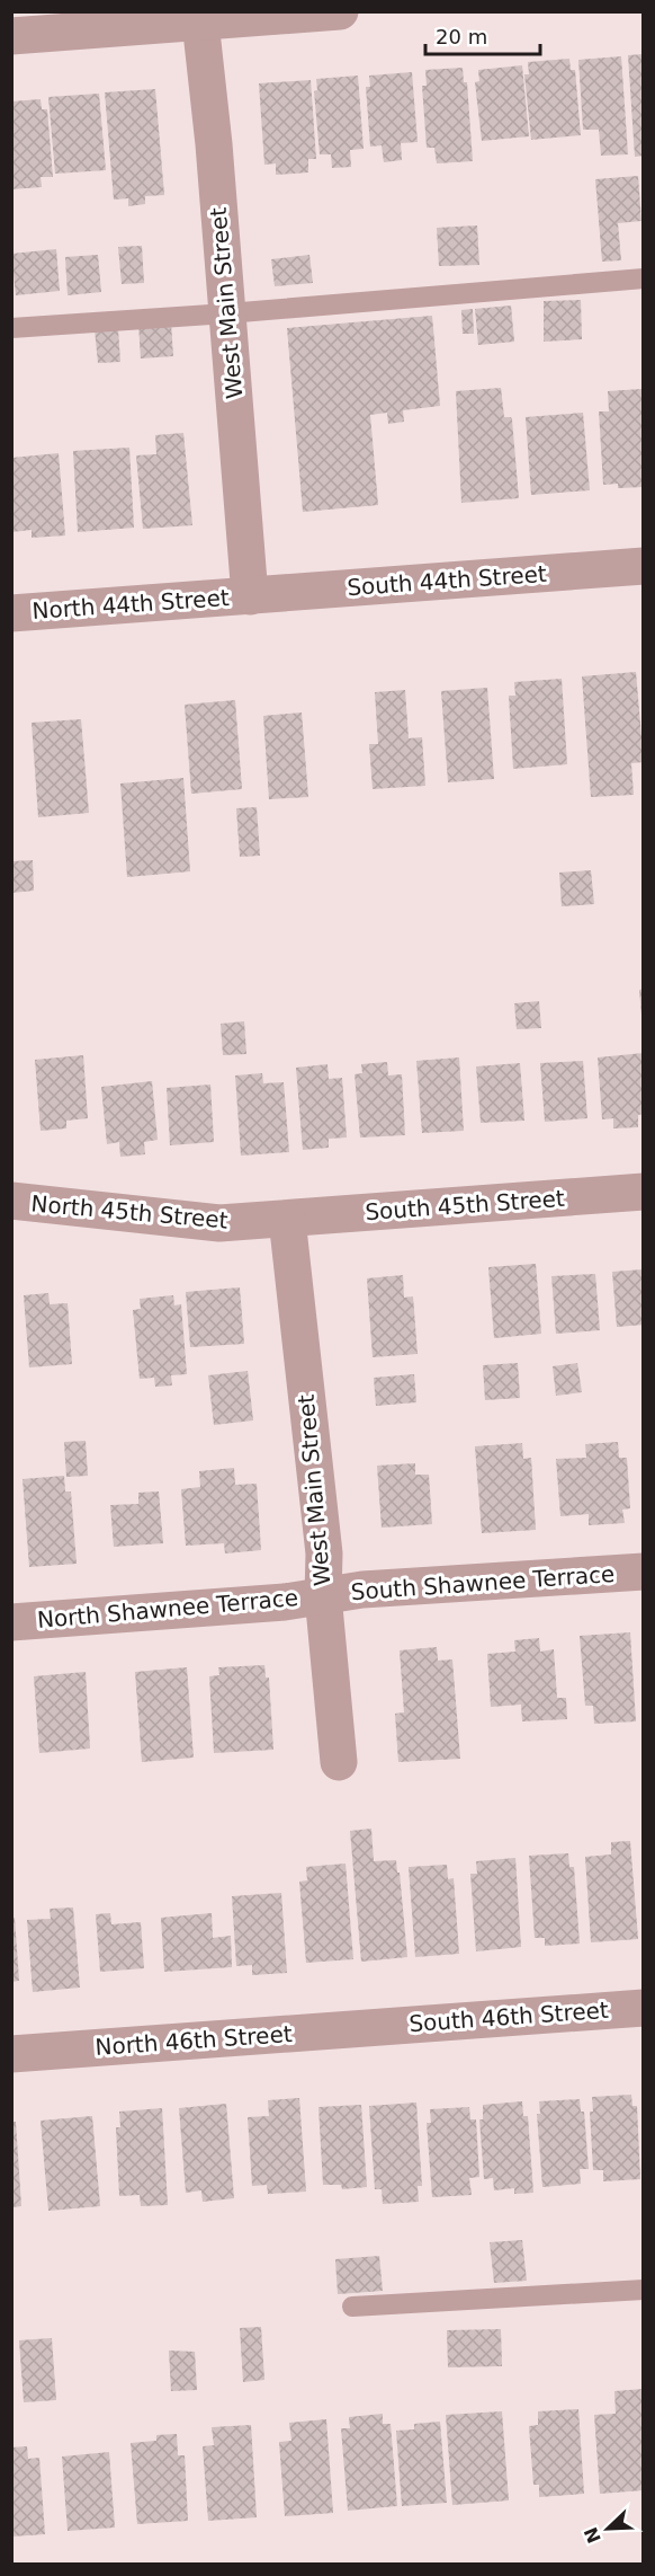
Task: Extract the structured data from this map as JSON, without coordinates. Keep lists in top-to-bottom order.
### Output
{
  "streets": {
    "street": [
      "West Main Street",
      "South 44th Street",
      "North 44th Street",
      "South 45th Street",
      "North 45th Street",
      "South Shawnee Terrace",
      "North Shawnee Terrace",
      "South 46th Street",
      "North 46th Street"
    ]
  },
  "crossings": [
    ["West Main Street", "South 44th Street"],
    ["West Main Street", "North 44th Street"],
    ["West Main Street", "South 45th Street"],
    ["West Main Street", "North 45th Street"],
    ["West Main Street", "South Shawnee Terrace"],
    ["West Main Street", "North Shawnee Terrace"],
    ["South 44th Street", "North 44th Street"],
    ["South 45th Street", "North 45th Street"],
    ["South Shawnee Terrace", "North Shawnee Terrace"],
    ["South 46th Street", "North 46th Street"]
  ],
  "scale_bar": "20 m",
  "north": "bottom left"
}
